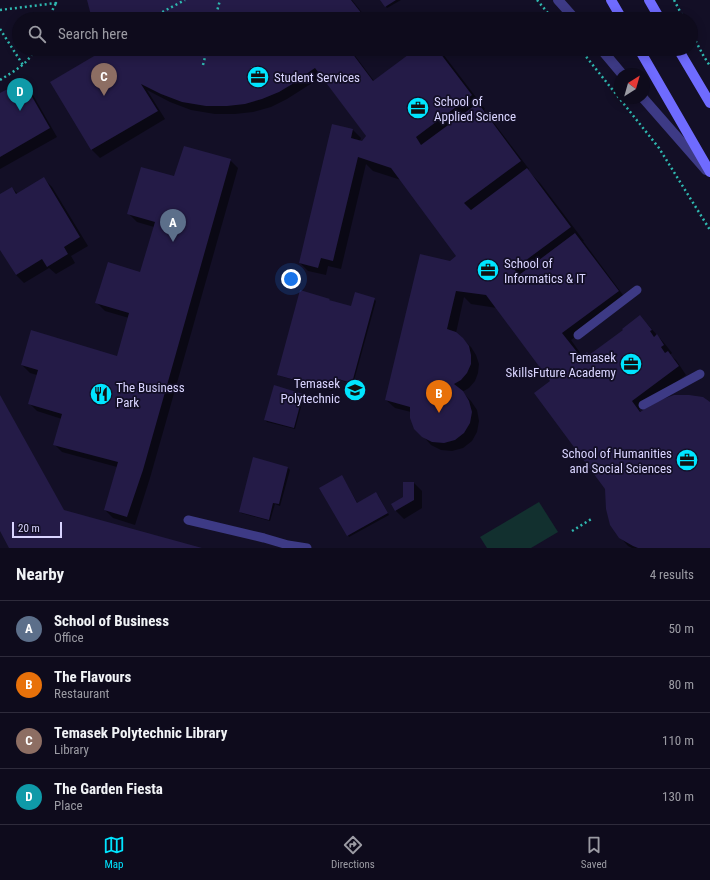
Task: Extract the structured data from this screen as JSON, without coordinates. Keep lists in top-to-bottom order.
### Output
{
  "places": {
    "office": [
      "Student Services",
      "School of Applied Science",
      "School of Informatics & IT",
      "Temasek SkillsFuture Academy",
      "School of Humanities and Social Sciences"
    ],
    "school or university": ["Temasek Polytechnic"],
    "restaurant": ["The Business Park"]
  },
  "scale_bar": "20 m",
  "north": "top right",
  "page": {
    "search": "Search here",
    "pins": [
      "C",
      "D",
      "A",
      "B"
    ],
    "scale": "20 m",
    "heading": ["Nearby", "4 results"],
    "list": [
      {
        "mark": "A",
        "name": "School of Business",
        "note": "Office",
        "value": "50 m"
      },
      {
        "mark": "B",
        "name": "The Flavours",
        "note": "Restaurant",
        "value": "80 m"
      },
      {
        "mark": "C",
        "name": "Temasek Polytechnic Library",
        "note": "Library",
        "value": "110 m"
      },
      {
        "mark": "D",
        "name": "The Garden Fiesta",
        "note": "Place",
        "value": "130 m"
      }
    ],
    "nav": ["Map", "Directions", "Saved"]
  }
}
